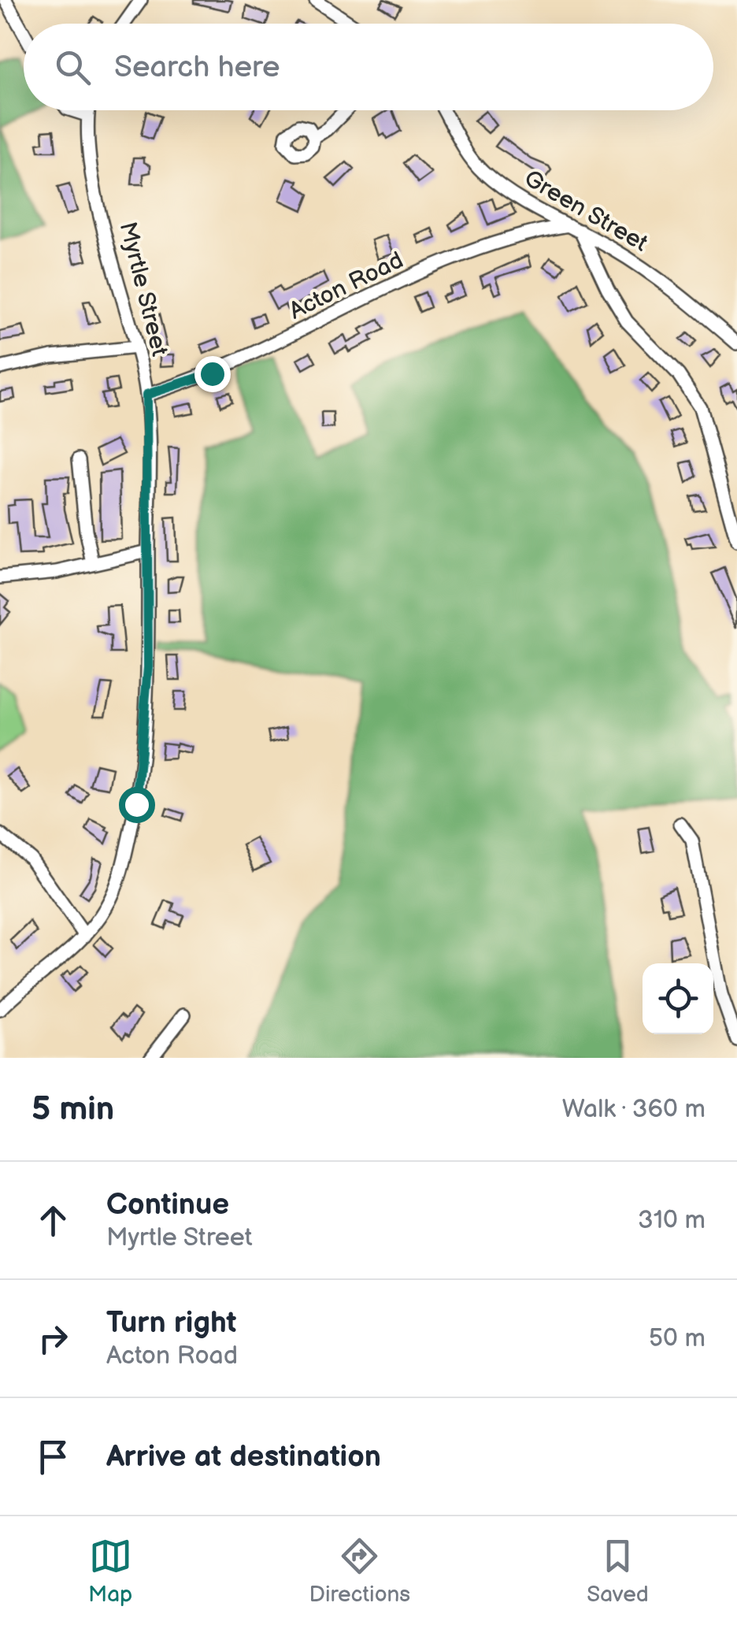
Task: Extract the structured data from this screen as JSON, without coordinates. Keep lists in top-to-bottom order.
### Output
{
  "streets": {
    "street": ["Green Street", "Acton Road", "Myrtle Street"]
  },
  "crossings": [
    ["Green Street", "Acton Road"],
    ["Acton Road", "Myrtle Street"]
  ],
  "page": {
    "search": "Search here",
    "heading": ["5 min", "Walk · 360 m"],
    "list": [
      ["Continue", "Myrtle Street", "310 m"],
      ["Turn right", "Acton Road", "50 m"],
      "Arrive at destination"
    ],
    "nav": ["Map", "Directions", "Saved"]
  }
}
